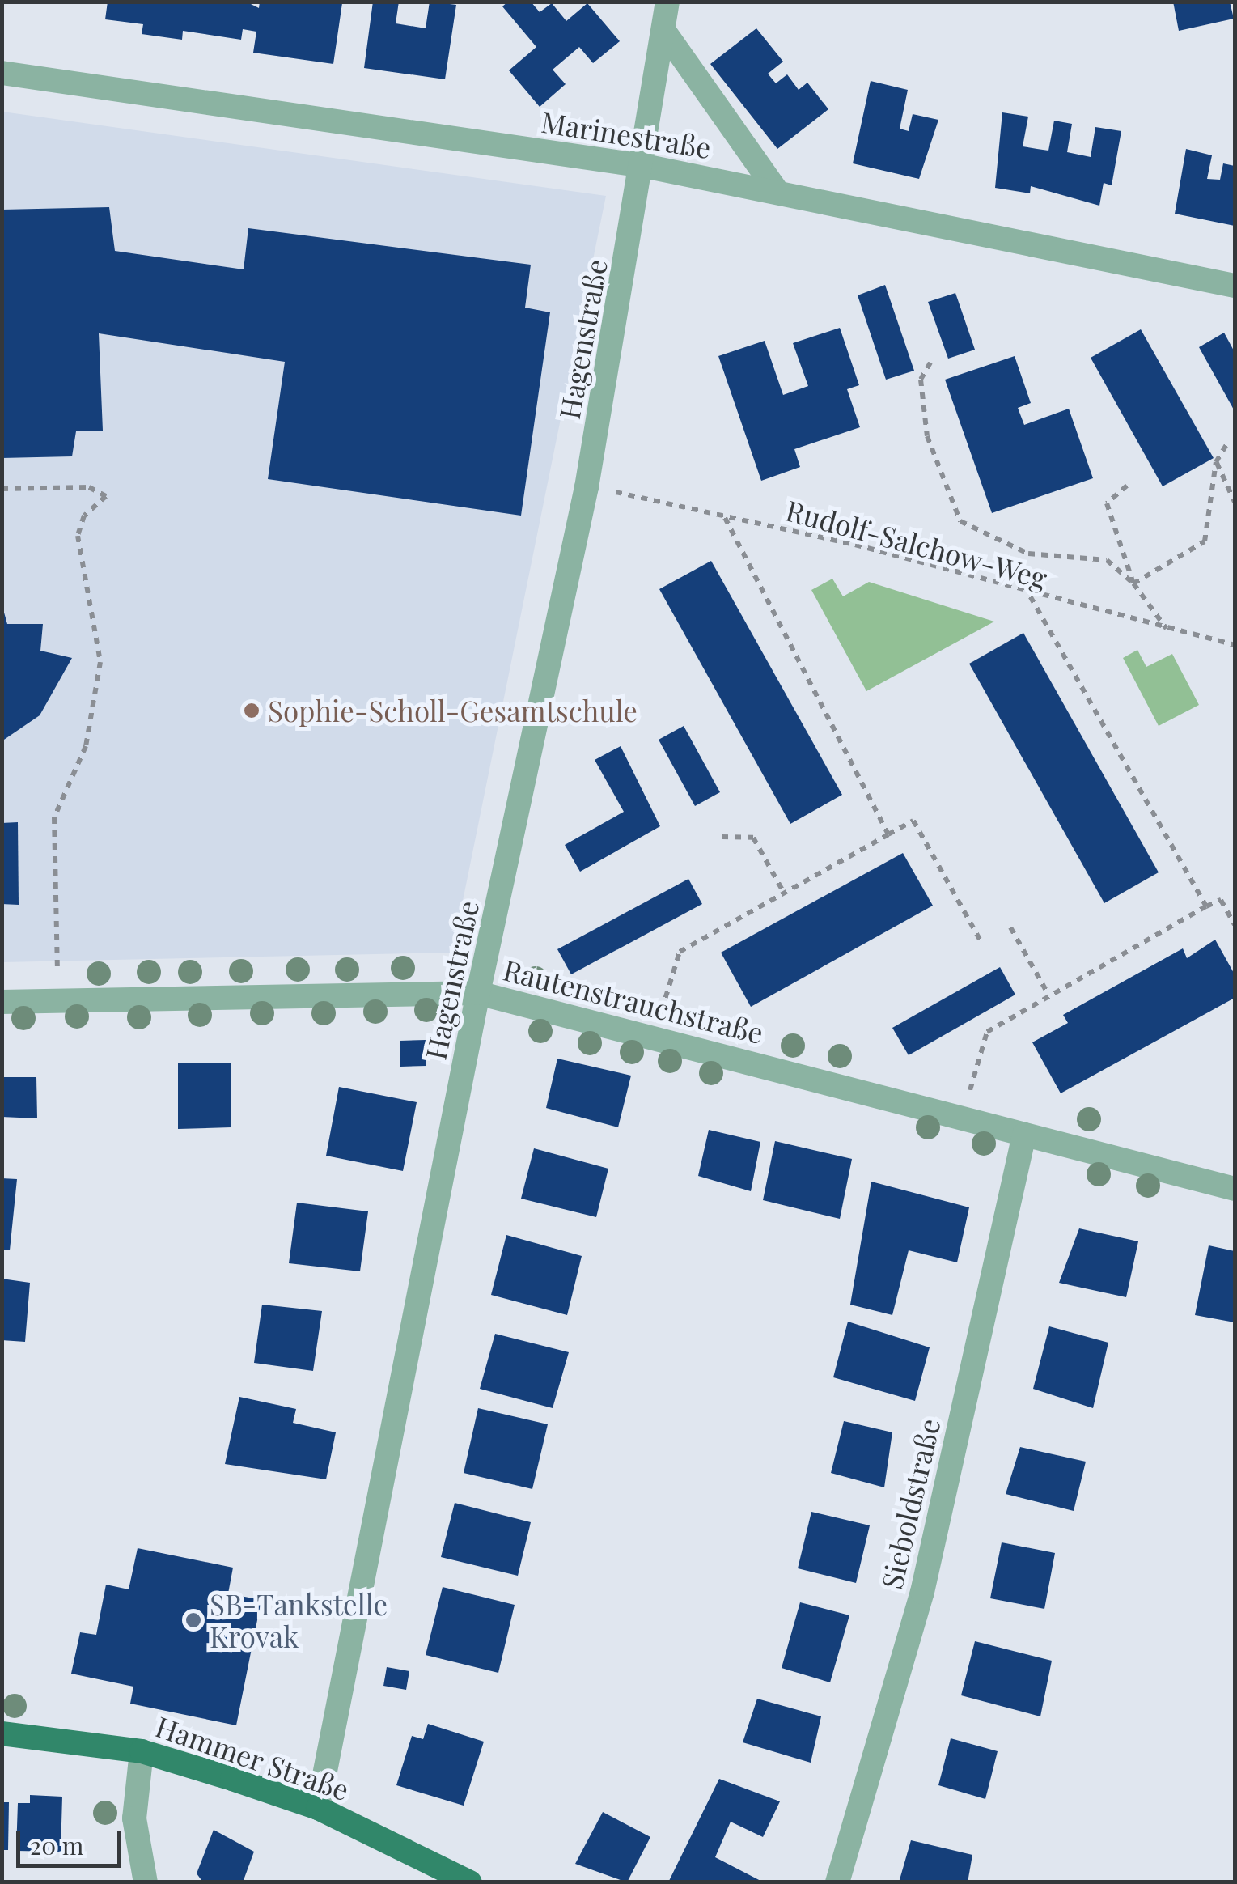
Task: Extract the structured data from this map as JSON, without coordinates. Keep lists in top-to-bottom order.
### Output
{
  "streets": {
    "main road": ["Hammer Straße"],
    "street": [
      "Marinestraße",
      "Hagenstraße",
      "Rautenstrauchstraße",
      "Sieboldstraße"
    ],
    "path": ["Rudolf-Salchow-Weg"]
  },
  "crossings": [
    ["Marinestraße", "Hagenstraße"],
    ["Hagenstraße", "Rudolf-Salchow-Weg"],
    ["Hagenstraße", "Rautenstrauchstraße"],
    ["Hagenstraße", "Hammer Straße"],
    ["Rautenstrauchstraße", "Sieboldstraße"]
  ],
  "places": ["Sophie-Scholl-Gesamtschule", "SB-Tankstelle Krovak"],
  "scale_bar": "20 m"
}
